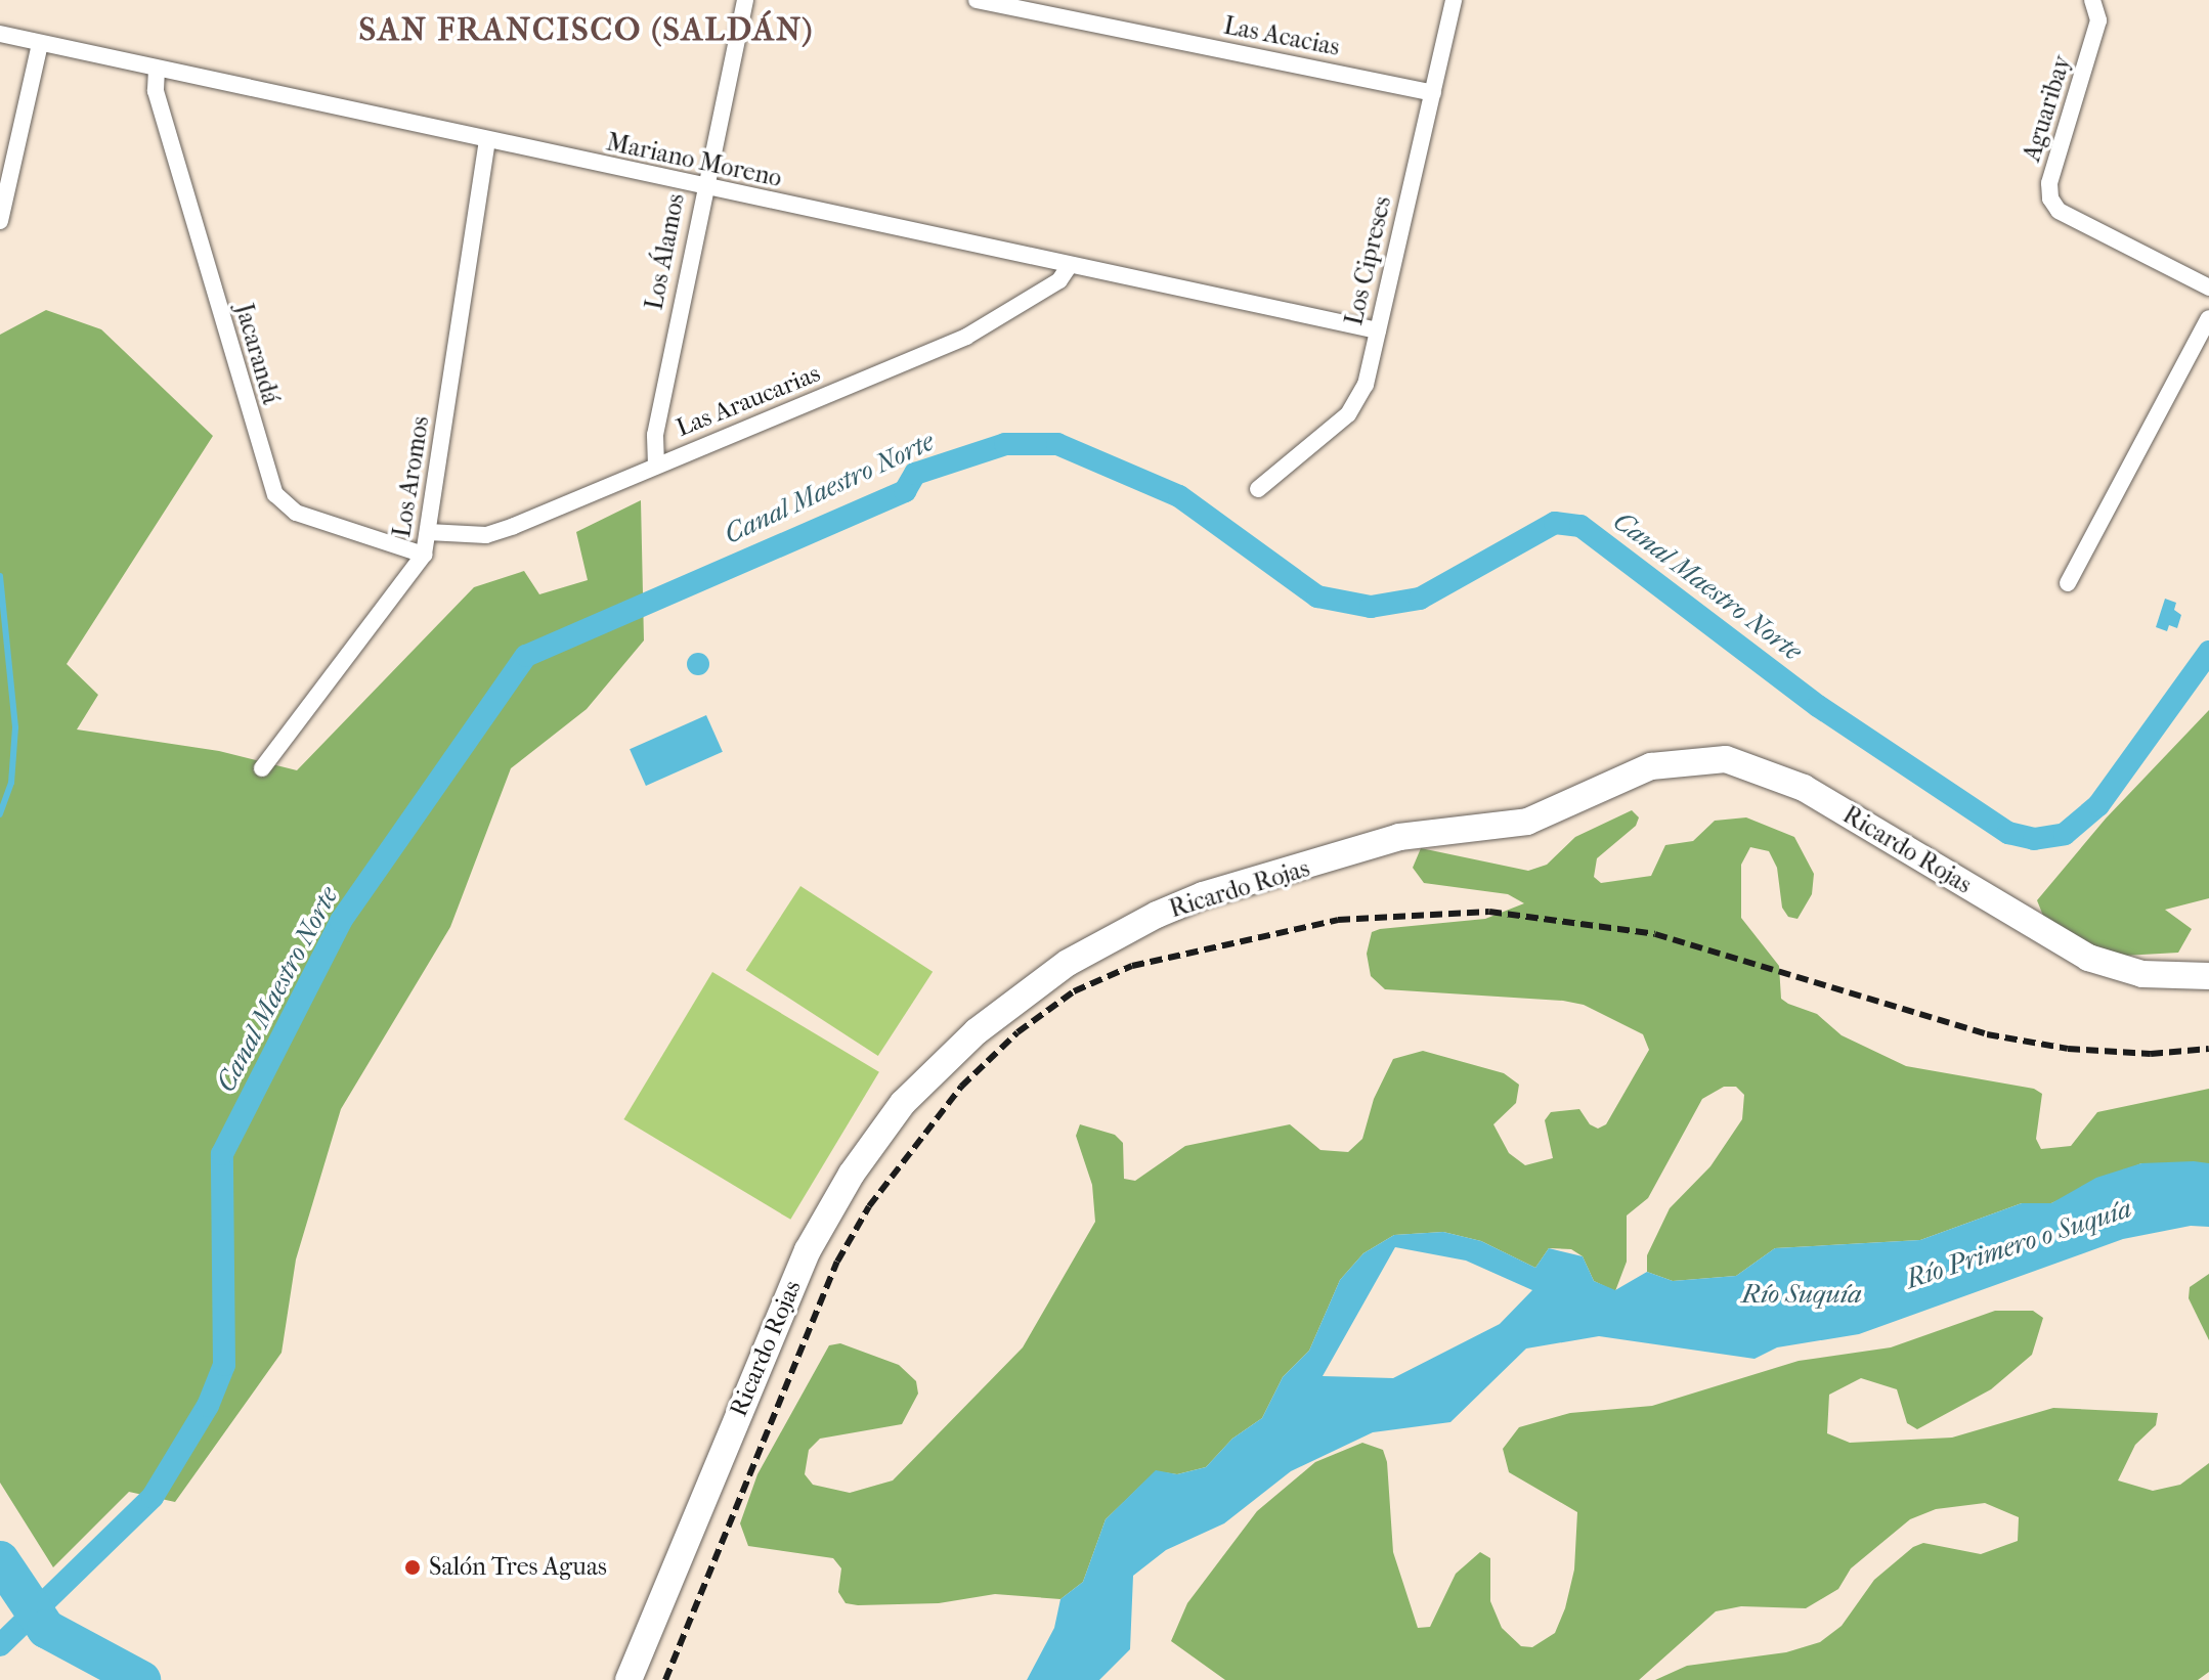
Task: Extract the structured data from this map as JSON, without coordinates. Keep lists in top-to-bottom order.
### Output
{
  "streets": {
    "main road": ["Ricardo Rojas"],
    "street": [
      "Las Acacias",
      "Aguaribay",
      "Mariano Moreno",
      "Los Álamos",
      "Los Cipreses",
      "Jacarandá",
      "Las Araucarias",
      "Los Aromos"
    ]
  },
  "crossings": [
    ["Las Acacias", "Los Cipreses"],
    ["Mariano Moreno", "Los Álamos"],
    ["Mariano Moreno", "Los Cipreses"],
    ["Mariano Moreno", "Jacarandá"],
    ["Mariano Moreno", "Las Araucarias"],
    ["Mariano Moreno", "Los Aromos"],
    ["Los Álamos", "Las Araucarias"],
    ["Jacarandá", "Los Aromos"],
    ["Las Araucarias", "Los Aromos"]
  ],
  "districts": ["SAN FRANCISCO (SALDÁN)"],
  "water": ["Canal Maestro Norte", "Río Primero o Suquía", "Río Suquía"],
  "places": ["Salón Tres Aguas"]
}
